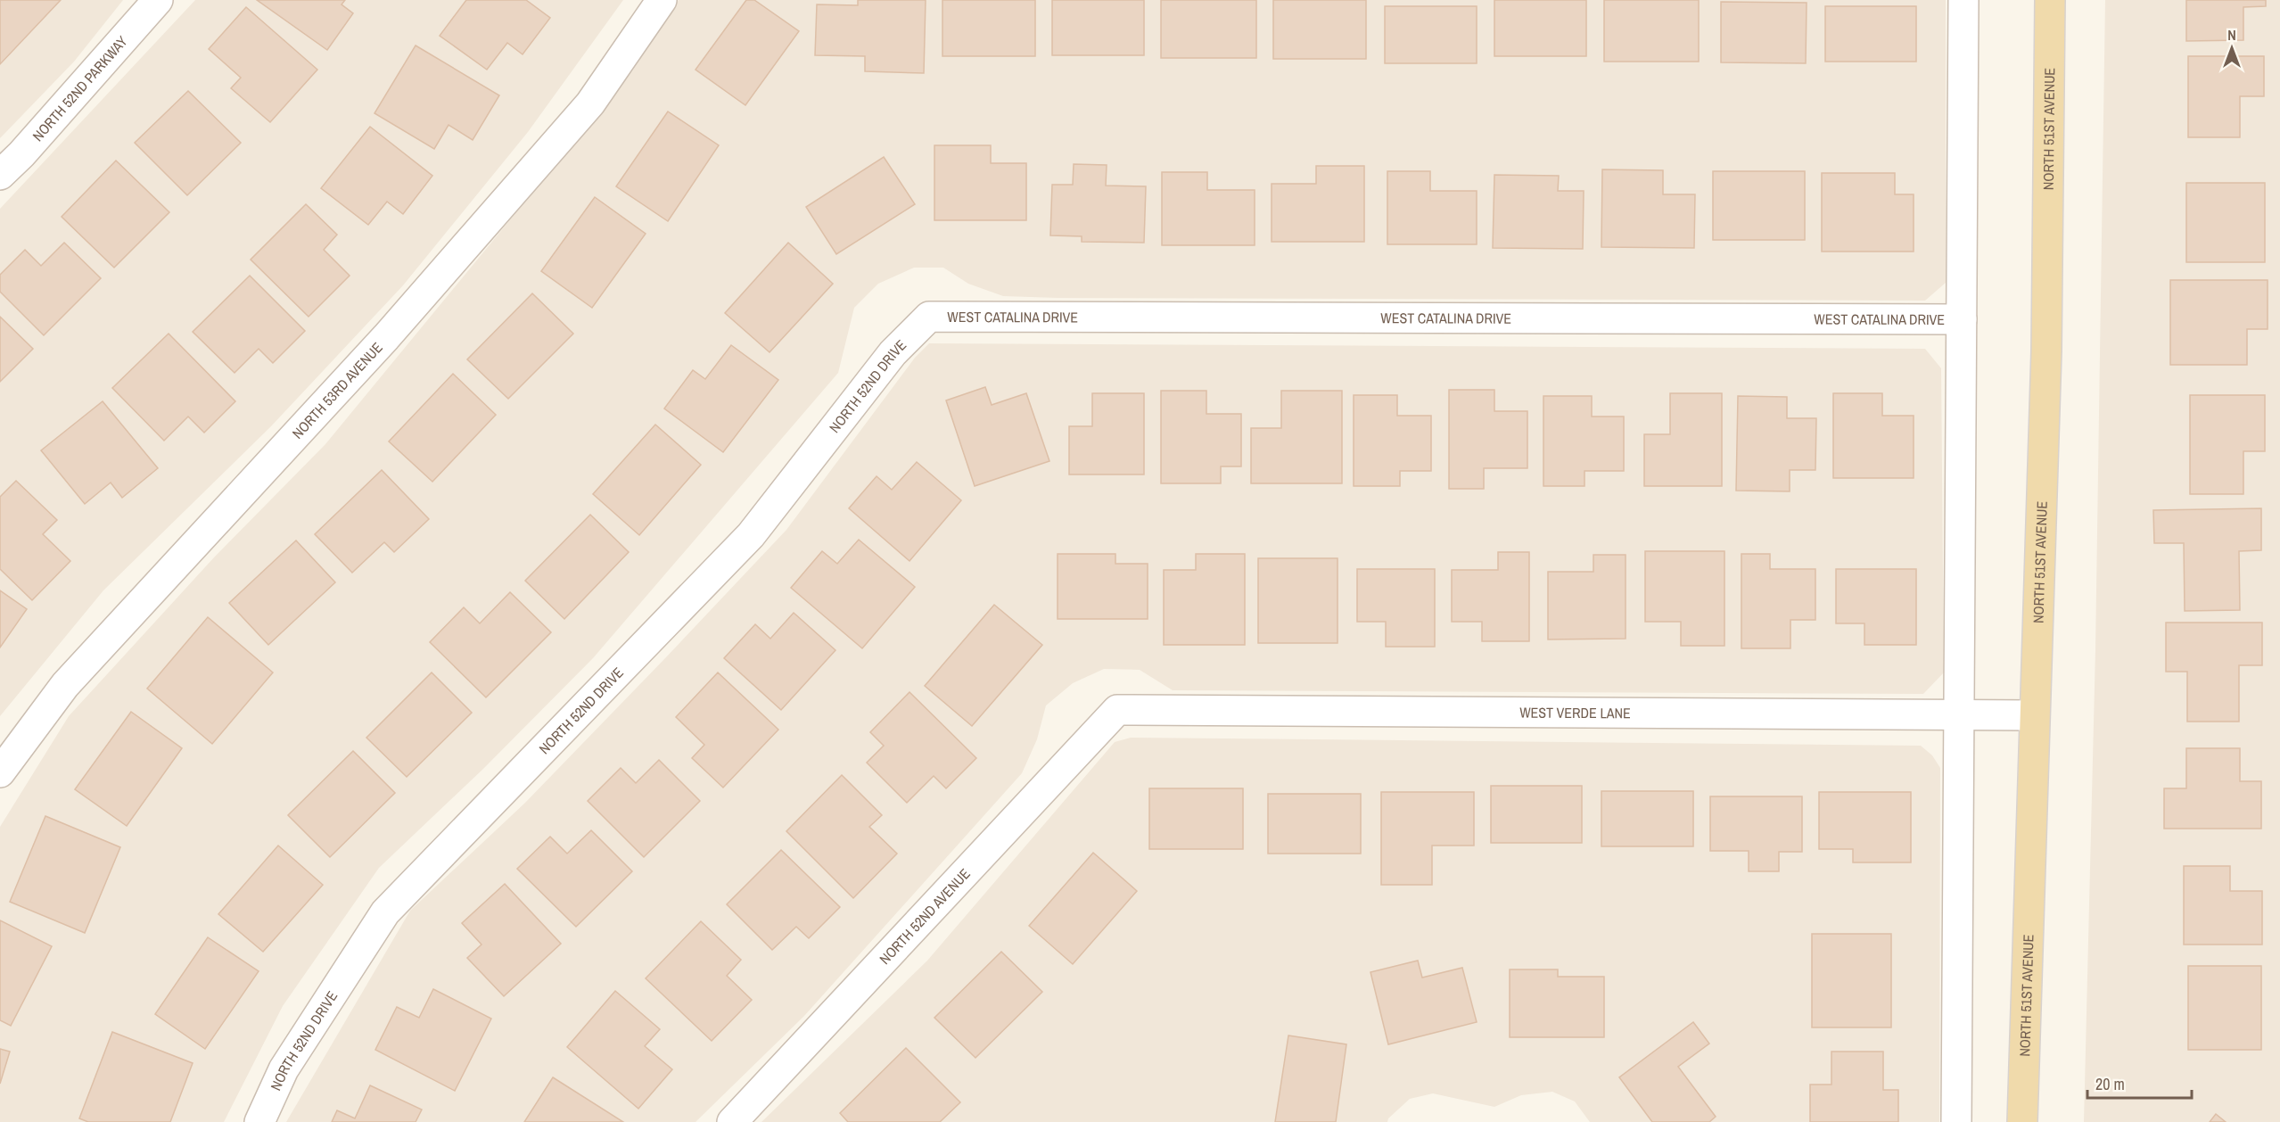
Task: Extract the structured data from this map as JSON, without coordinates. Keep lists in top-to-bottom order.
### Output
{
  "streets": {
    "main road": ["NORTH 51ST AVENUE"],
    "street": [
      "NORTH 52ND PARKWAY",
      "WEST CATALINA DRIVE",
      "NORTH 52ND DRIVE",
      "NORTH 53RD AVENUE",
      "WEST VERDE LANE",
      "NORTH 52ND AVENUE"
    ]
  },
  "crossings": [
    ["NORTH 51ST AVENUE", "WEST VERDE LANE"],
    ["WEST CATALINA DRIVE", "NORTH 52ND DRIVE"],
    ["WEST VERDE LANE", "NORTH 52ND AVENUE"]
  ],
  "scale_bar": "20 m",
  "north": "top"
}
